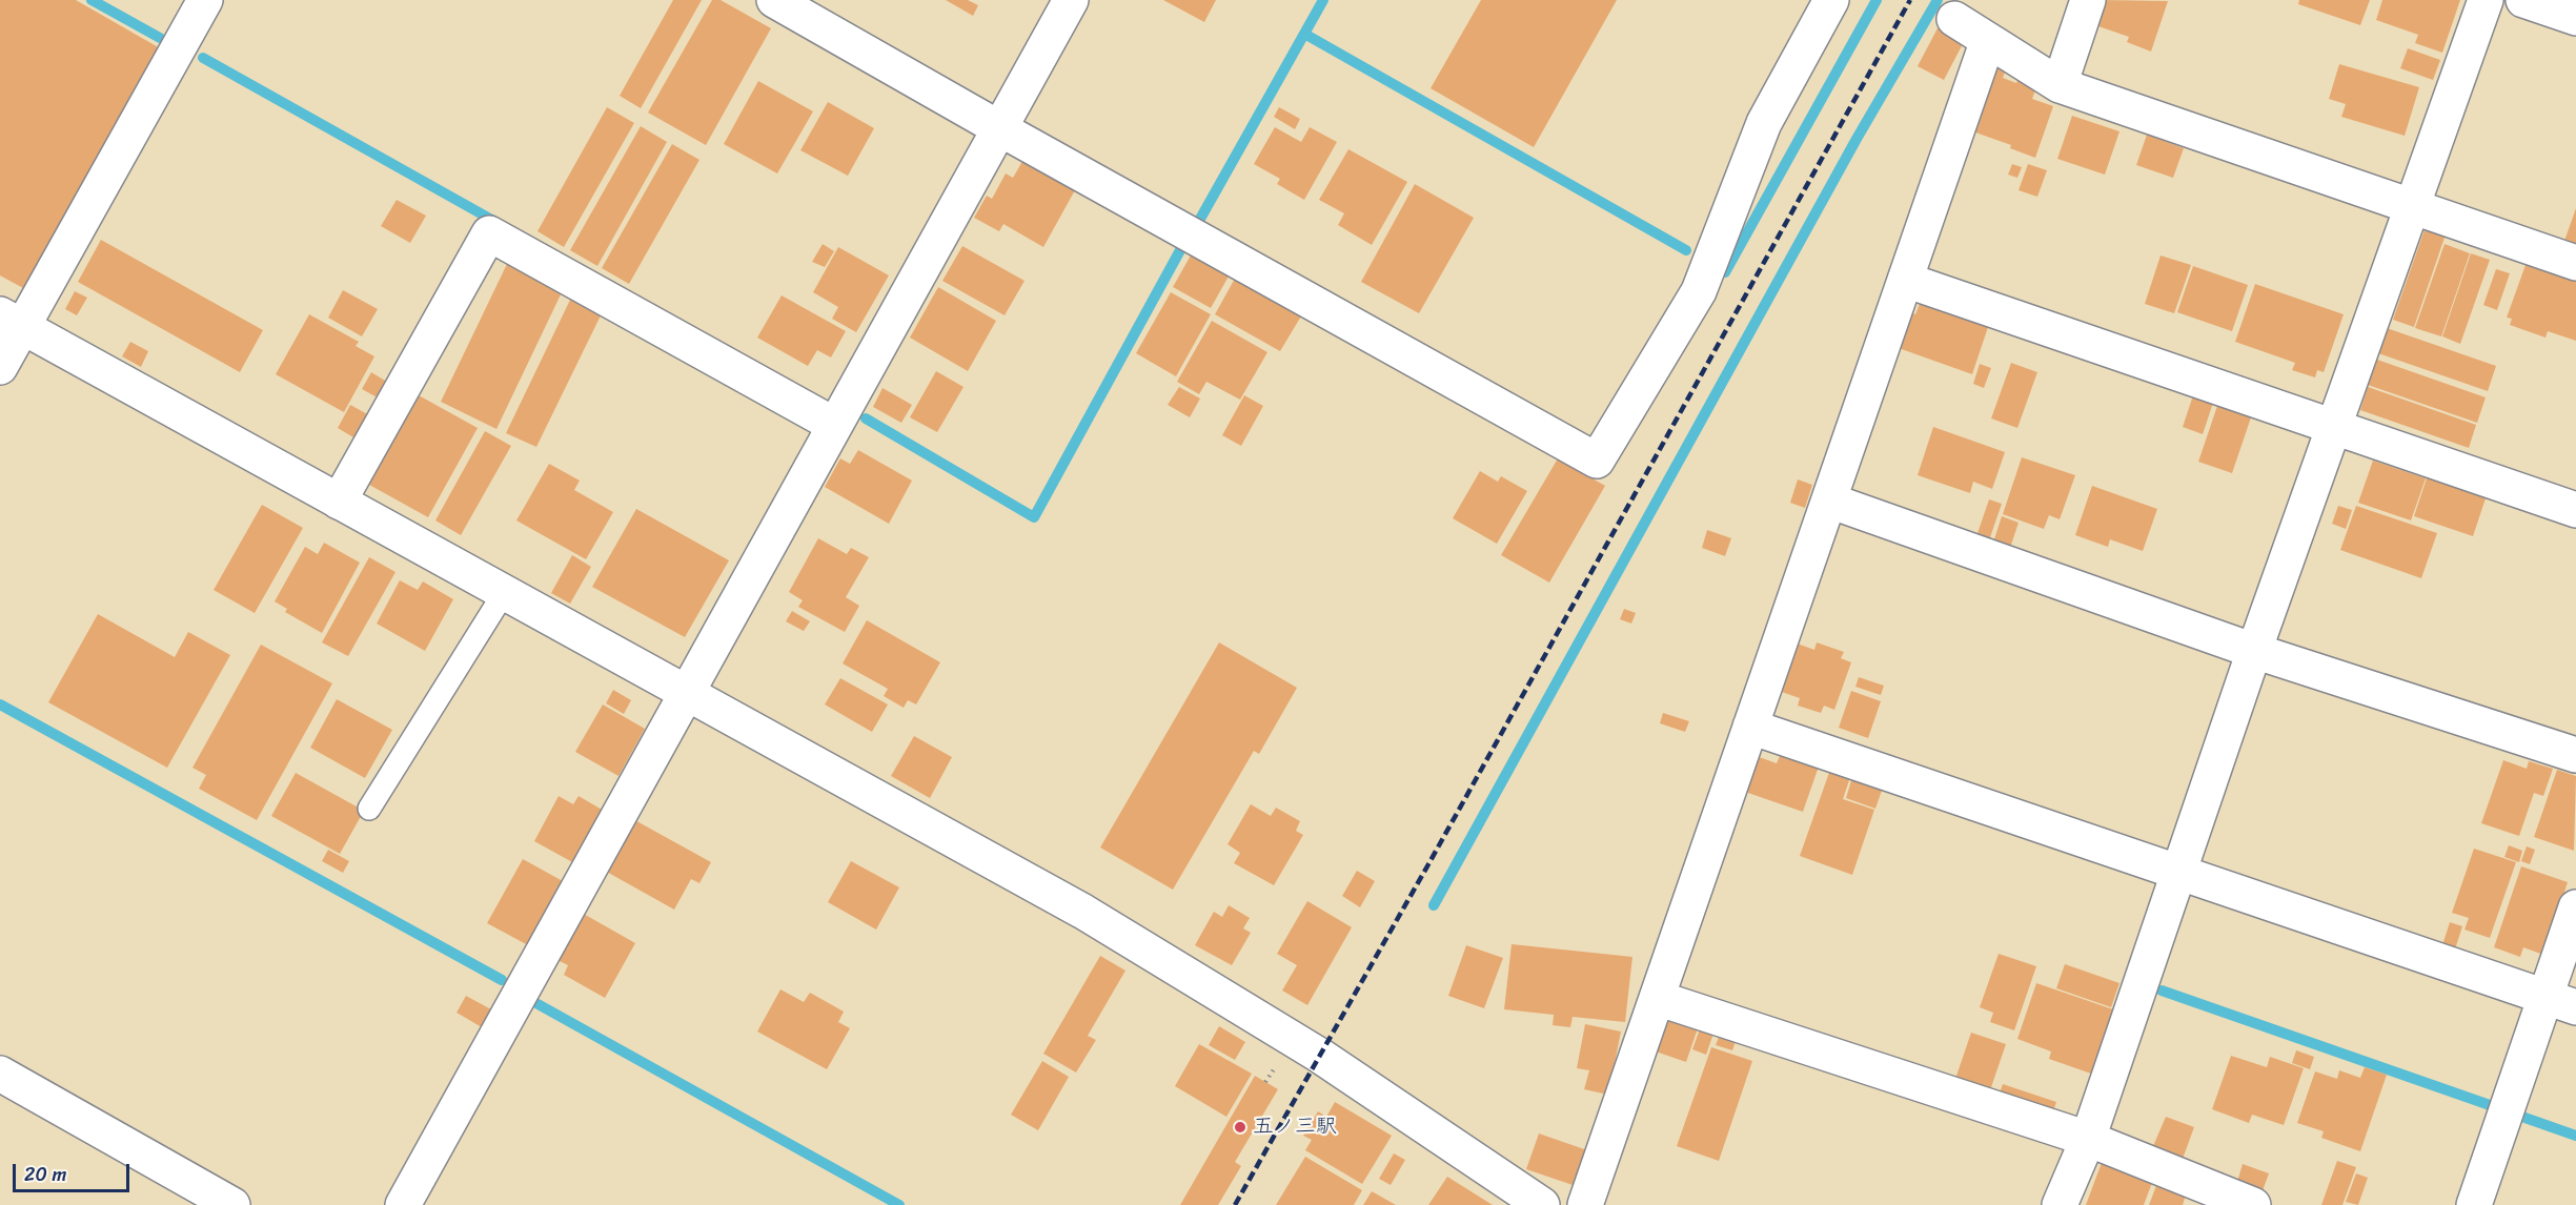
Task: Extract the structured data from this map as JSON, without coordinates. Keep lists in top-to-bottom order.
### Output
{
  "places": ["五ノ三駅"],
  "scale_bar": "20 m"
}
